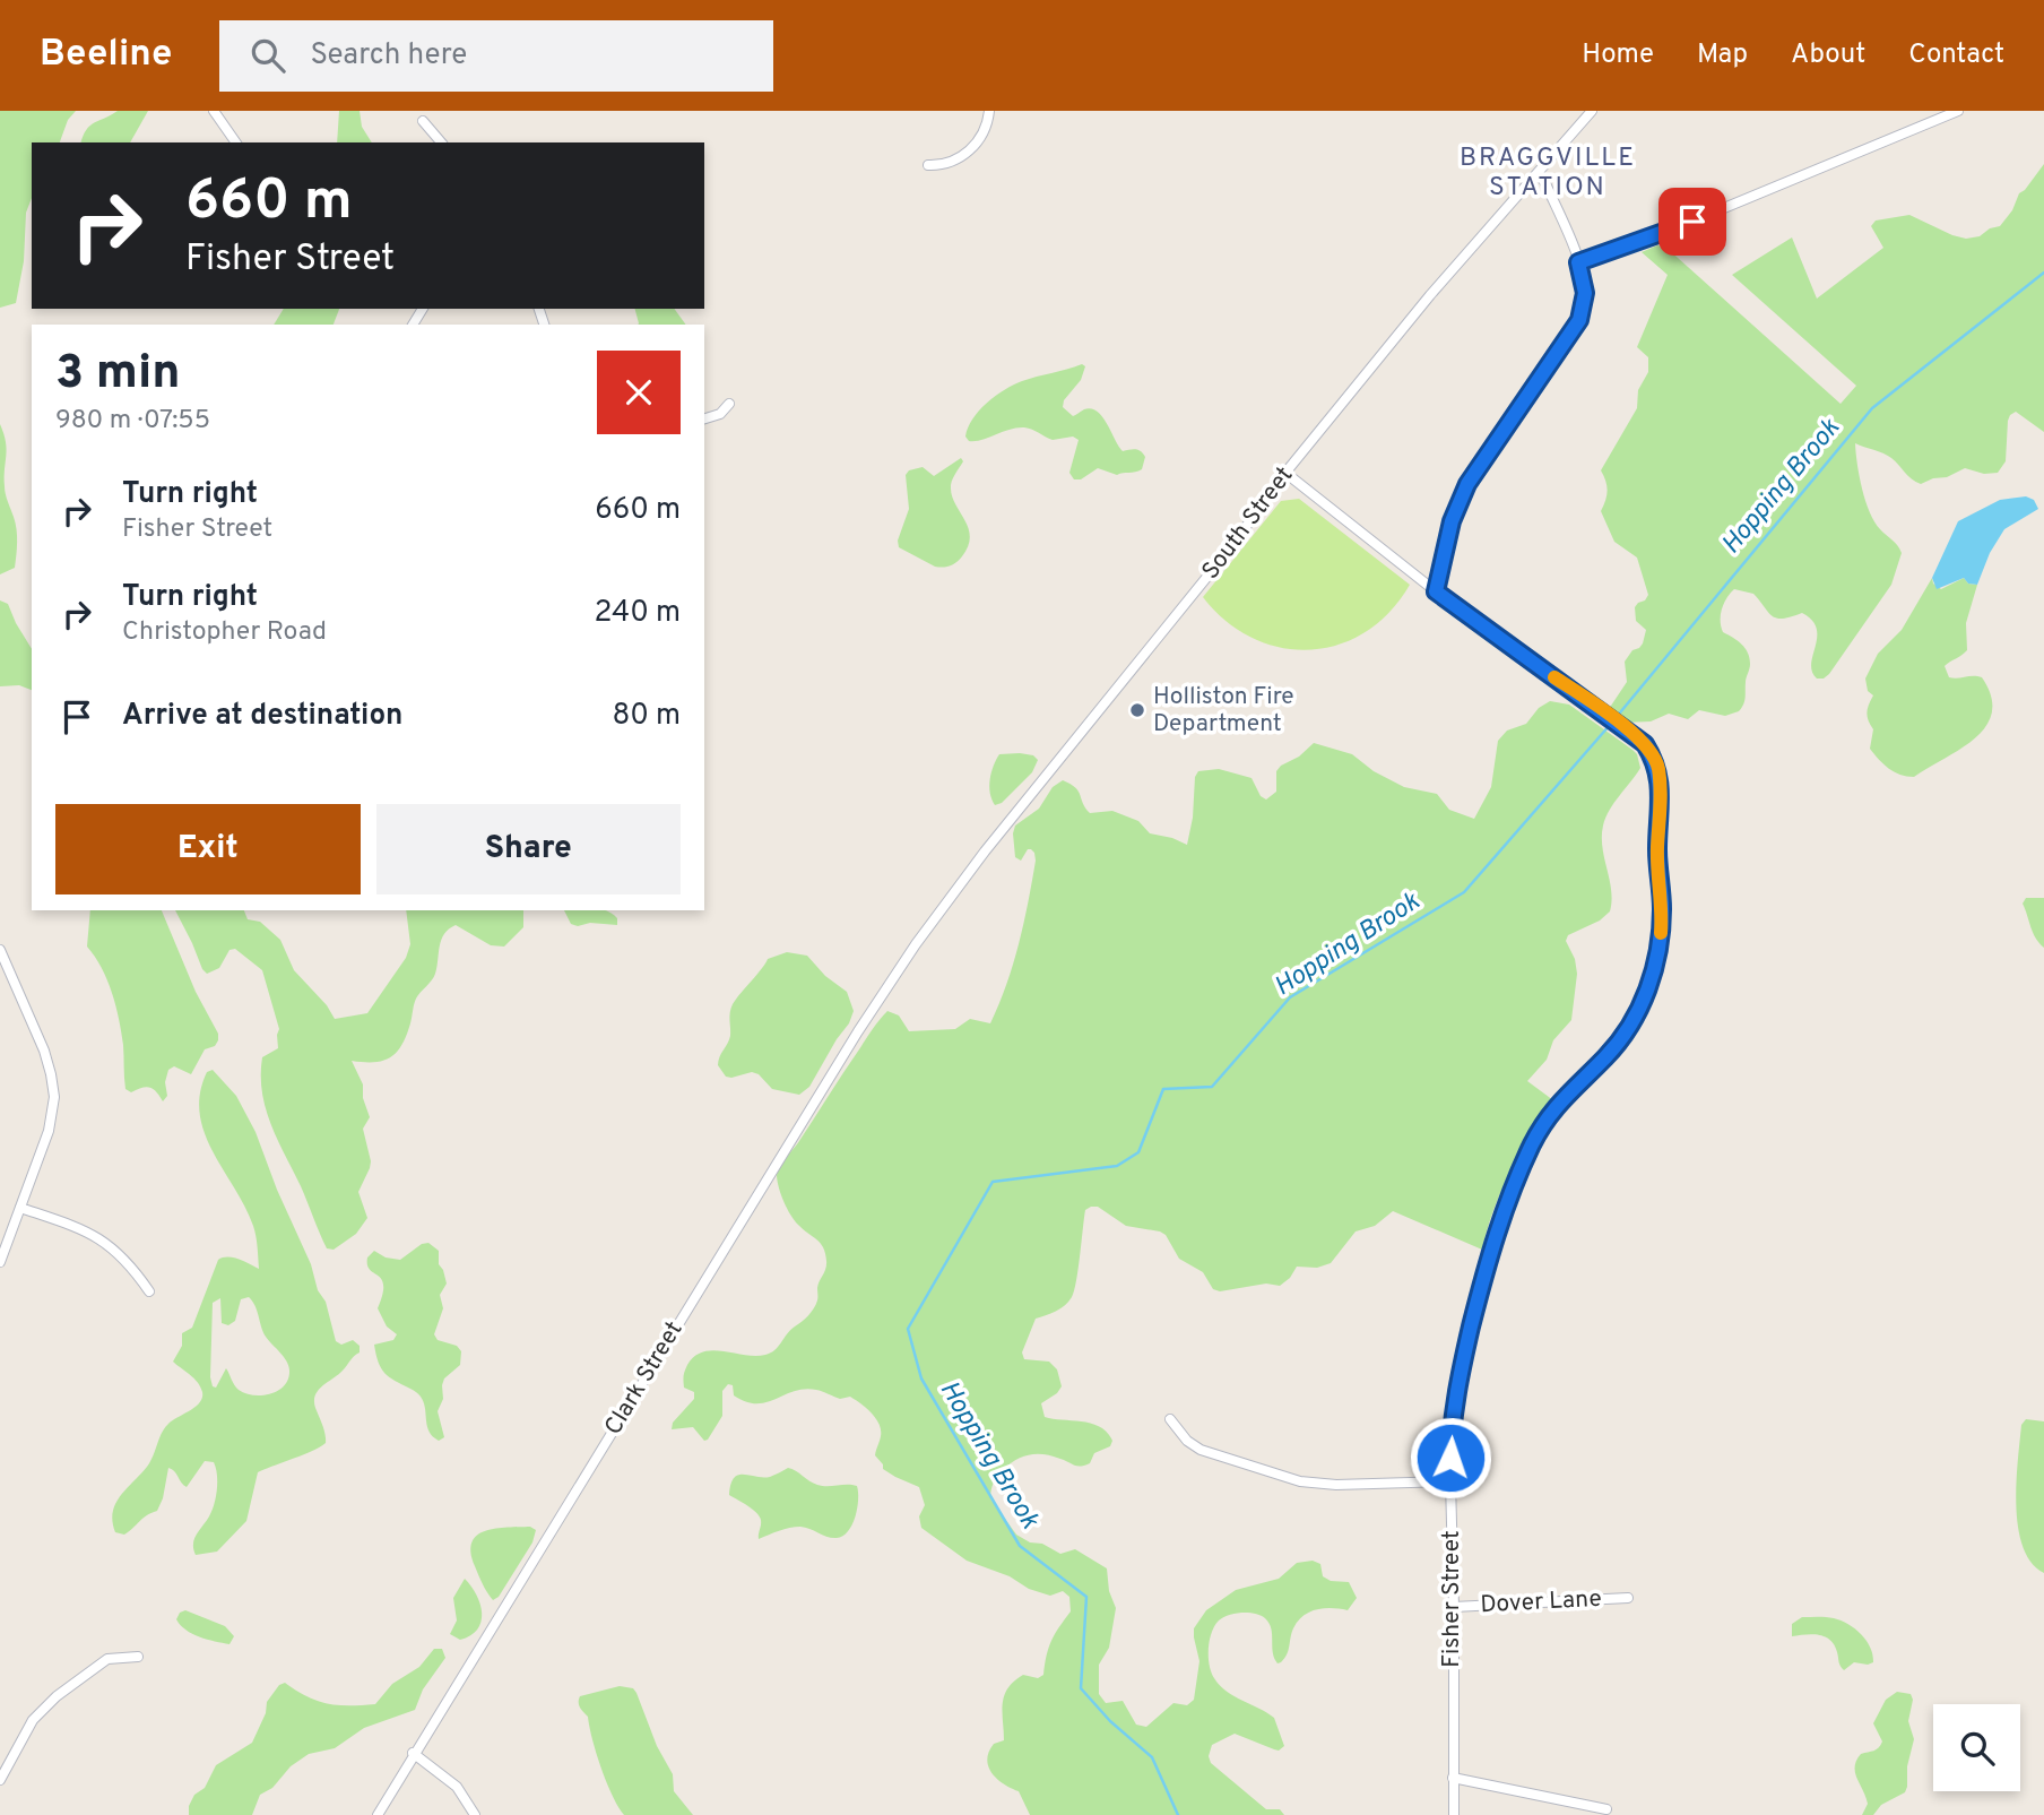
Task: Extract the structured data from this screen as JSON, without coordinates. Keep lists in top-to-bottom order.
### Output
{
  "streets": {
    "street": [
      "South Street",
      "Clark Street",
      "Fisher Street",
      "Dover Lane"
    ]
  },
  "crossings": [
    ["South Street", "Clark Street"],
    ["South Street", "Fisher Street"],
    ["Fisher Street", "Dover Lane"]
  ],
  "districts": ["BRAGGVILLE STATION"],
  "water": ["Hopping Brook"],
  "places": ["Holliston Fire Department"],
  "page": {
    "header": "Beeline",
    "search": "Search here",
    "nav": [
      "Home",
      "Map",
      "About",
      "Contact"
    ],
    "turn": ["660 m", "Fisher Street"],
    "heading": ["3 min", "980 m · 07:55"],
    "list": [
      {
        "name": "Turn right",
        "note": "Fisher Street",
        "value": "660 m"
      },
      {
        "name": "Turn right",
        "note": "Christopher Road",
        "value": "240 m"
      },
      {
        "name": "Arrive at destination",
        "value": "80 m"
      }
    ],
    "buttons": ["Exit", "Share"]
  }
}
